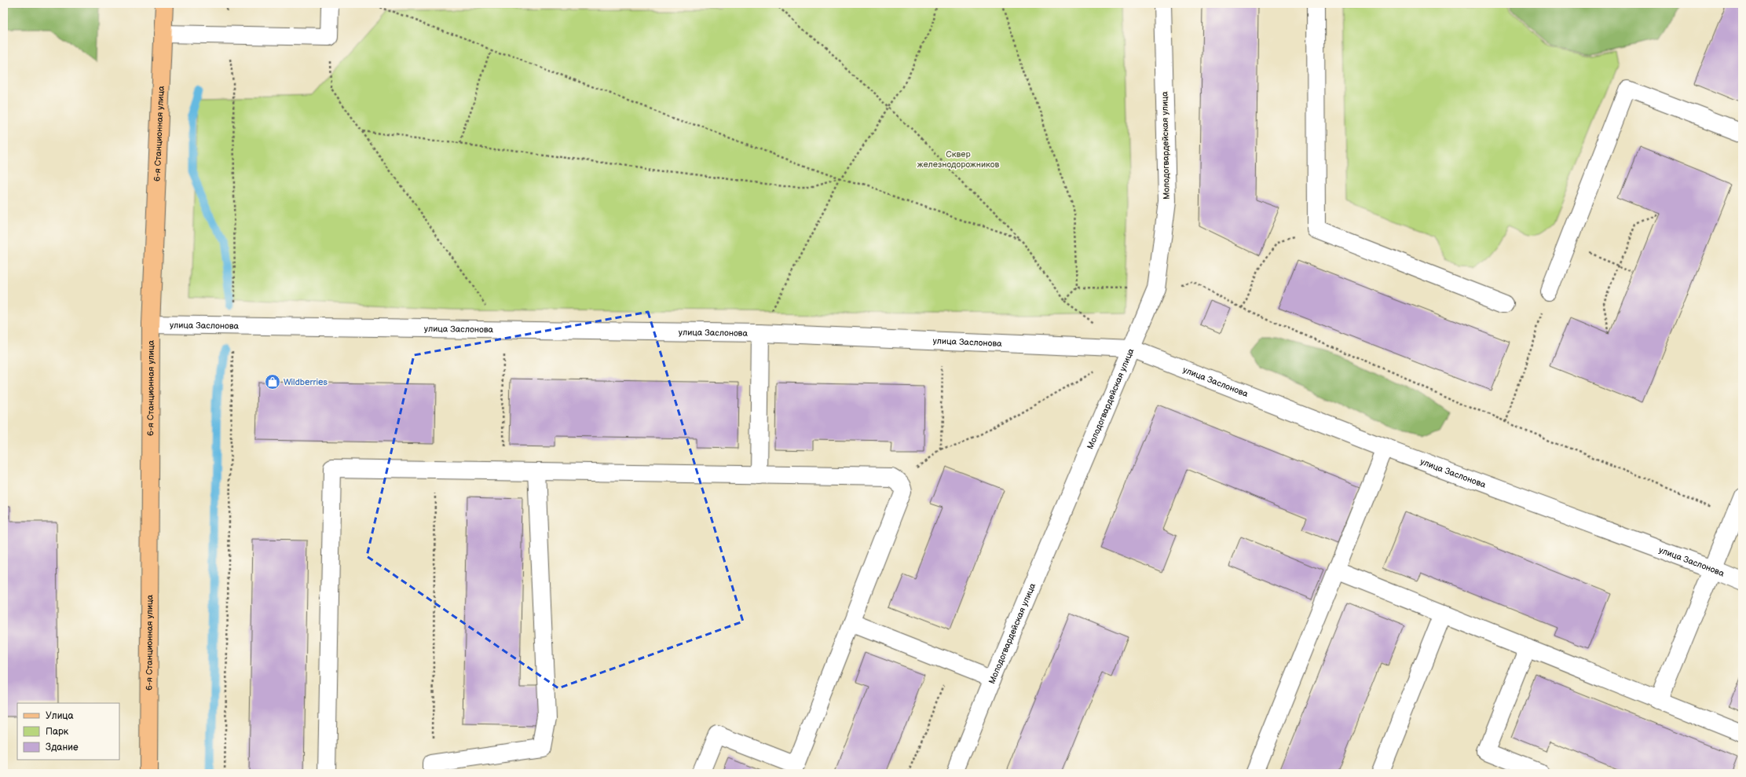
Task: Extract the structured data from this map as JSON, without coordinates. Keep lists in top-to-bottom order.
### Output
{
  "streets": {
    "main road": ["6-я Станционная улица"],
    "street": ["Молодогвардейская улица", "улица Заслонова"]
  },
  "crossings": [
    ["6-я Станционная улица", "улица Заслонова"],
    ["Молодогвардейская улица", "улица Заслонова"]
  ],
  "parks": ["Сквер железнодорожников"],
  "places": {
    "shop": ["Wildberries"]
  },
  "legend": ["Улица", "Парк", "Здание"]
}
